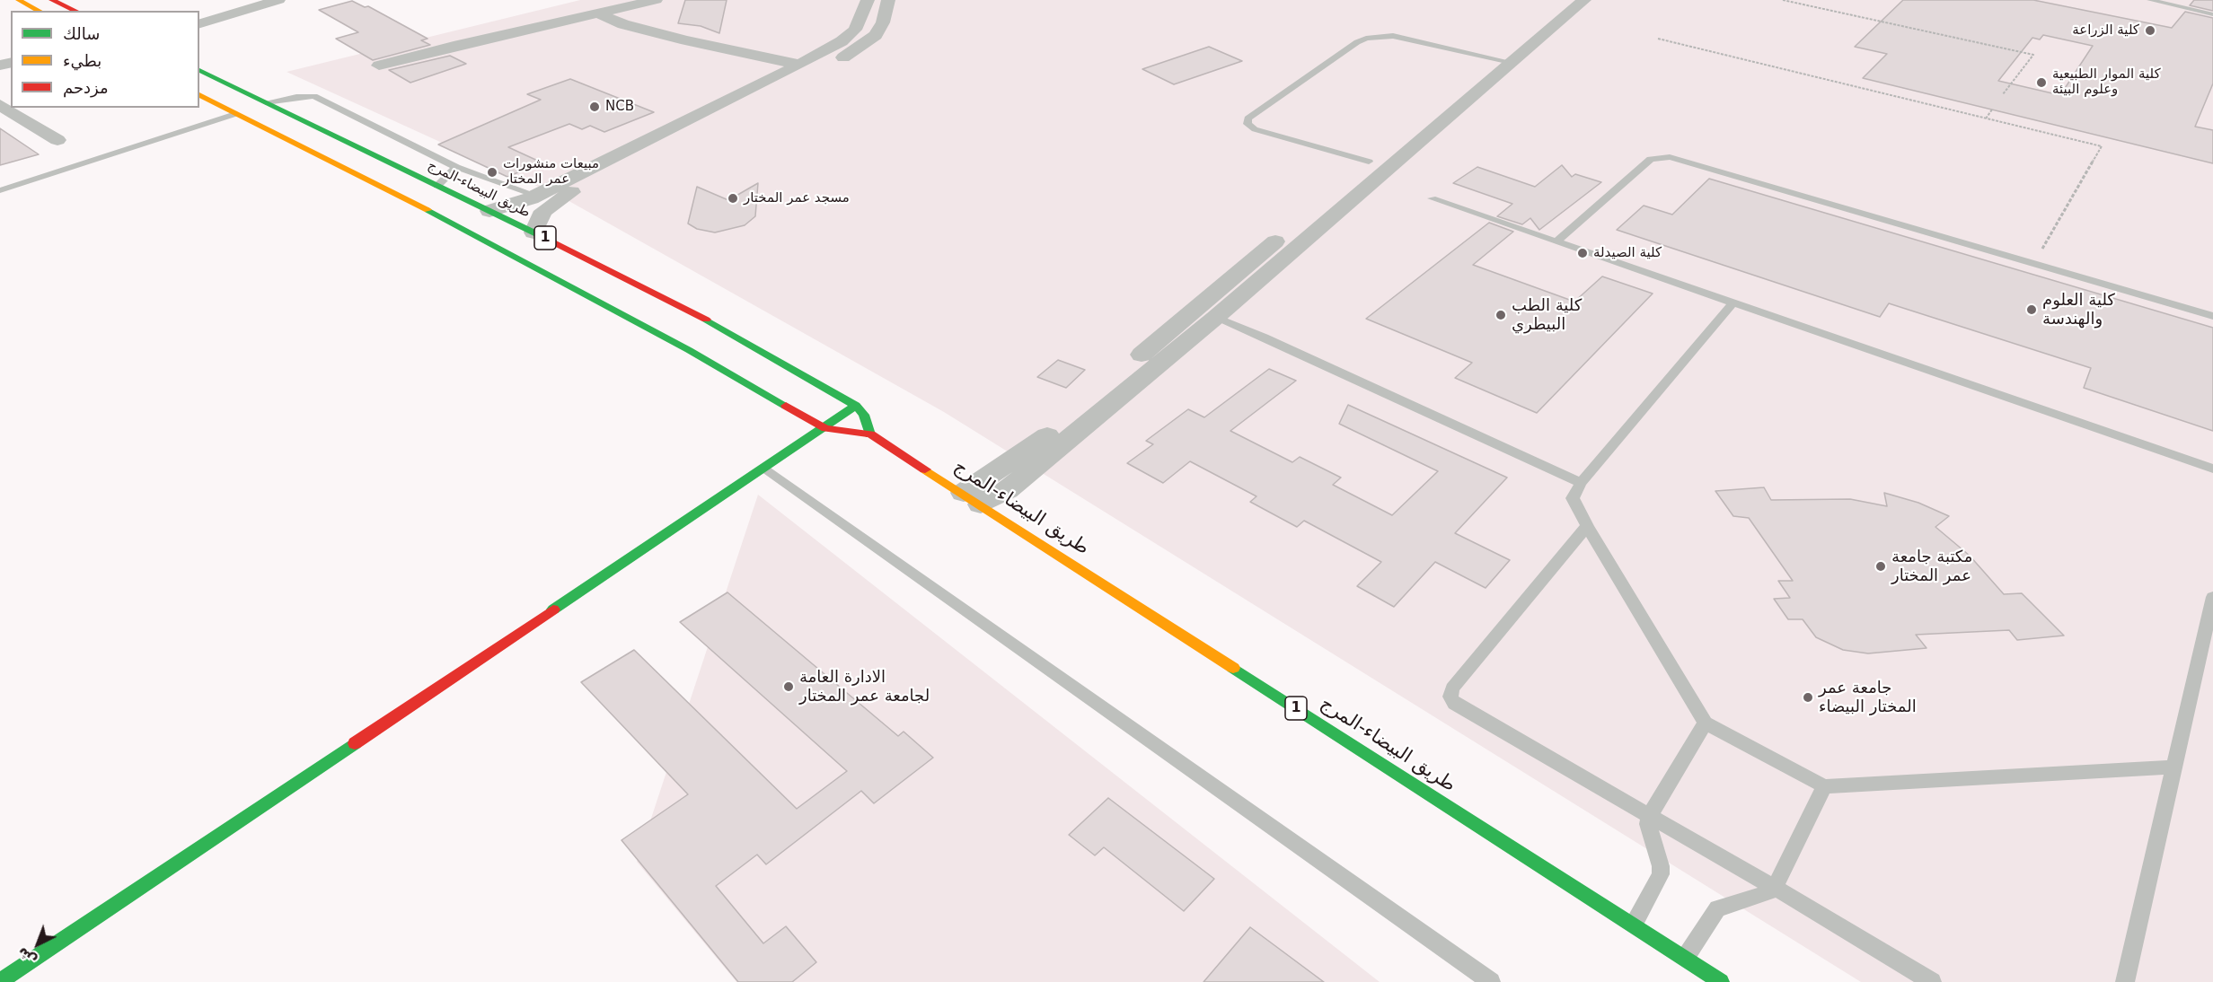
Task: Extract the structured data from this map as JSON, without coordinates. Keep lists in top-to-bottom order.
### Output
{
  "streets": {
    "main road": ["طريق البيضاء-المرج", "1"]
  },
  "places": [
    "كلية الزراعة",
    "كلية الموار الطبيعية وعلوم البيئة",
    "NCB",
    "مبيعات منشورات عمر المختار",
    "مسجد عمر المختار",
    "كلية الصيدلة",
    "كلية العلوم والهندسة",
    "كلية الطب البيطري",
    "مكتبة جامعة عمر المختار",
    "الادارة العامة لجامعة عمر المختار",
    "جامعة عمر المختار البيضاء"
  ],
  "legend": ["سالك", "بطيء", "مزدحم"],
  "north": "bottom left"
}
